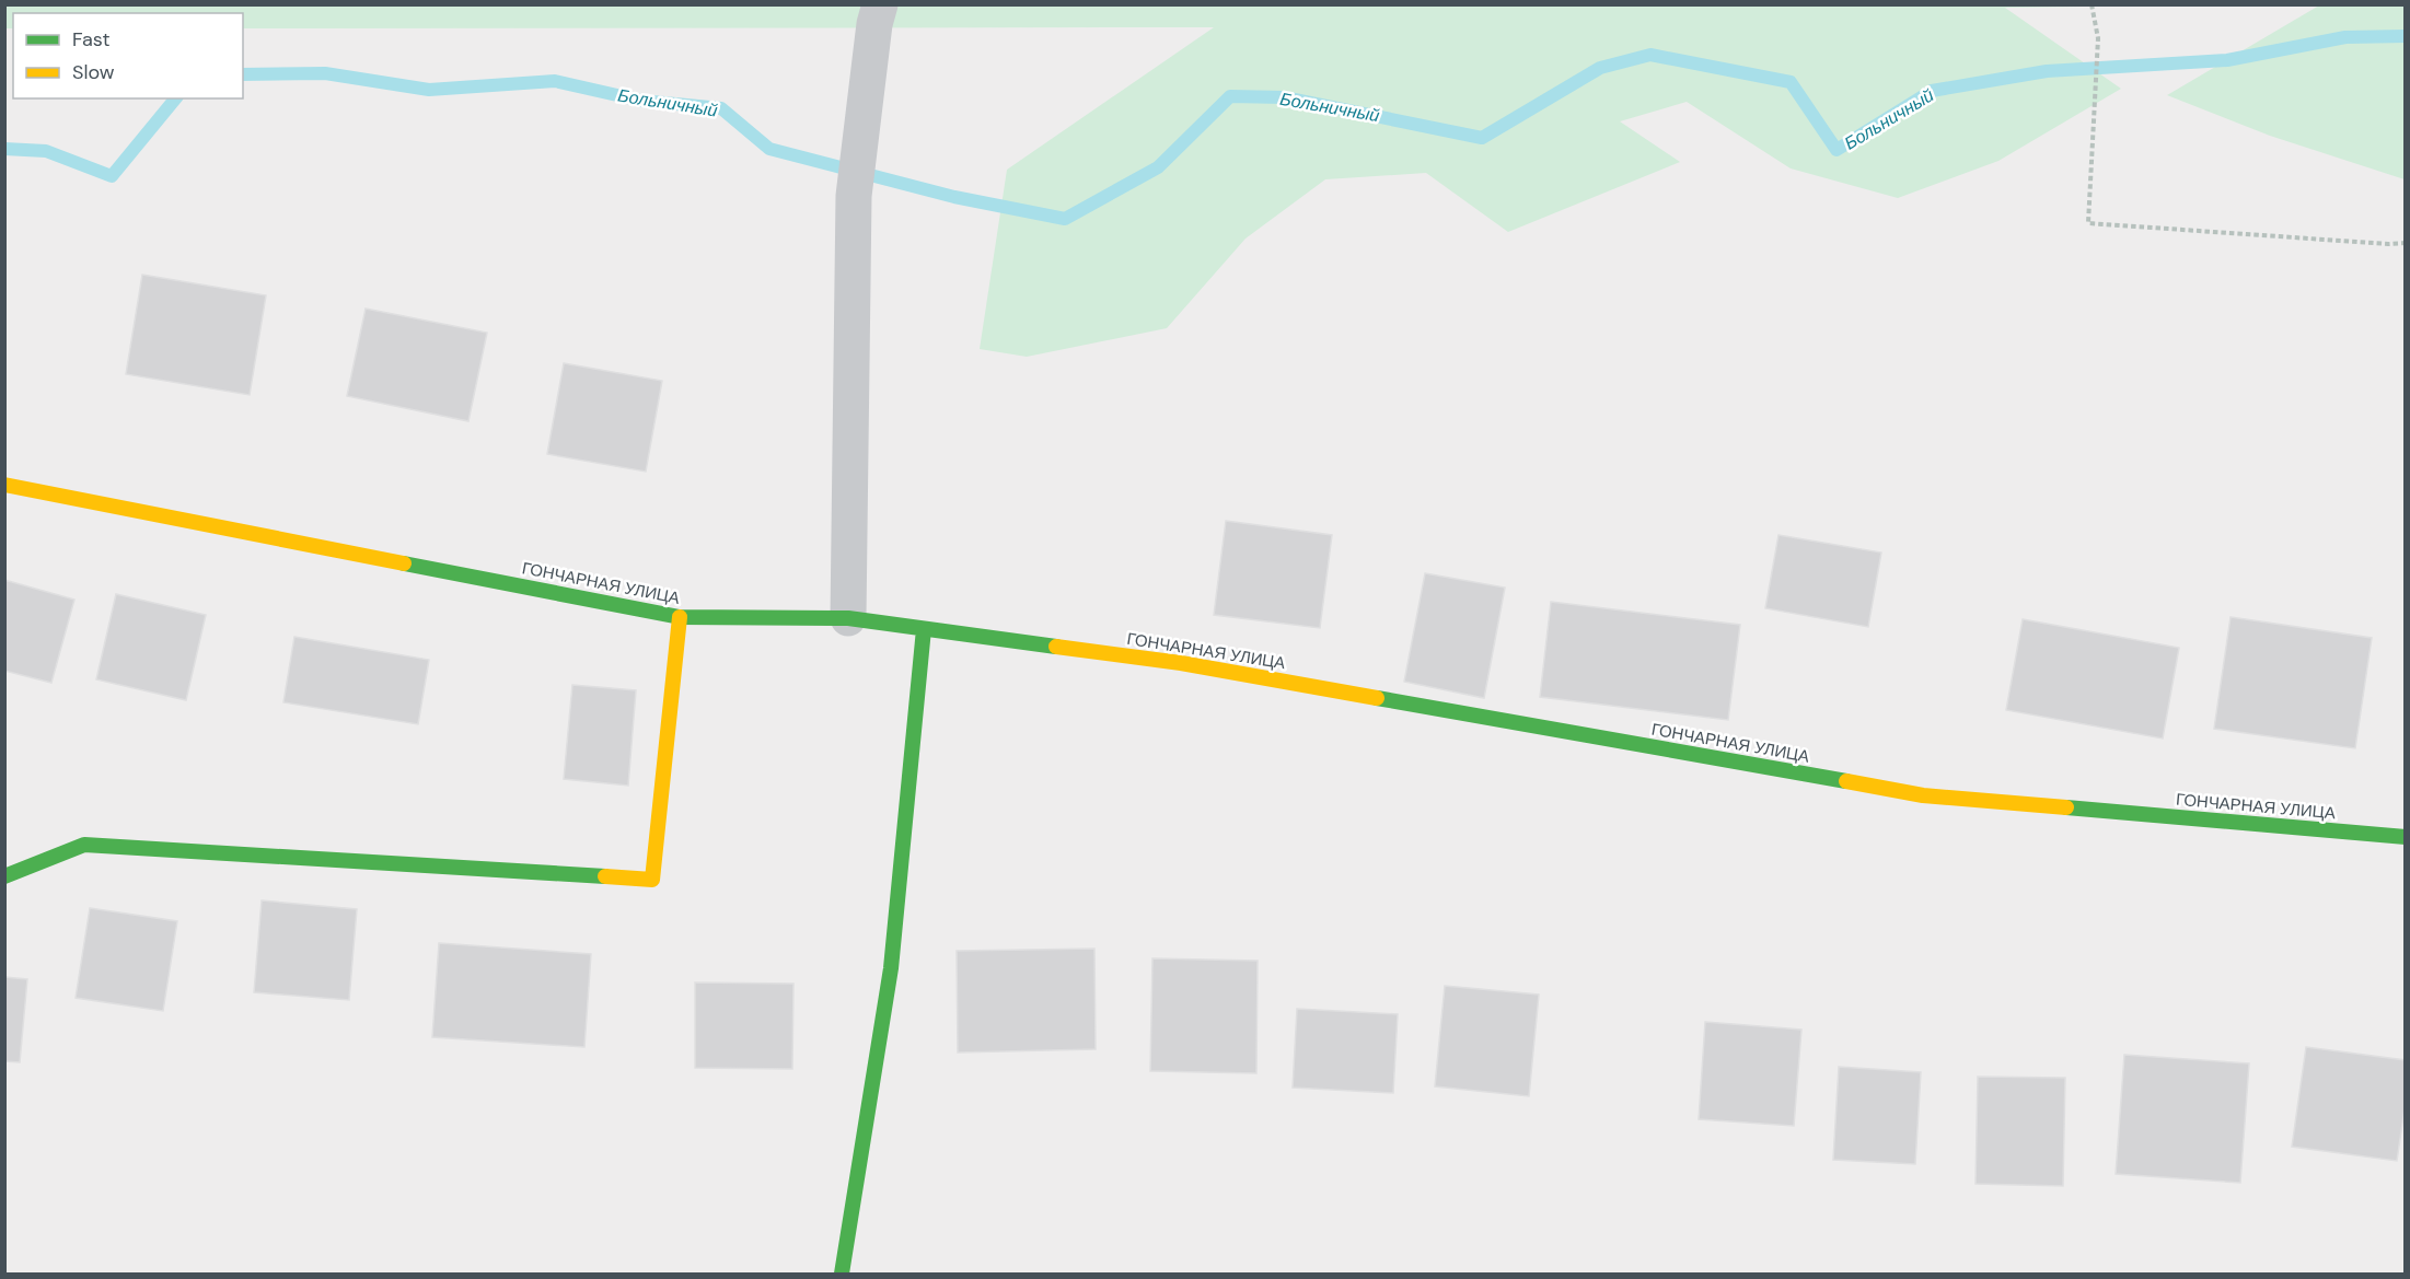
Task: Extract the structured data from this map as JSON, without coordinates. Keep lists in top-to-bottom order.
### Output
{
  "streets": {
    "street": ["ГОНЧАРНАЯ УЛИЦА"]
  },
  "water": ["Больничный"],
  "legend": ["Fast", "Slow"]
}
